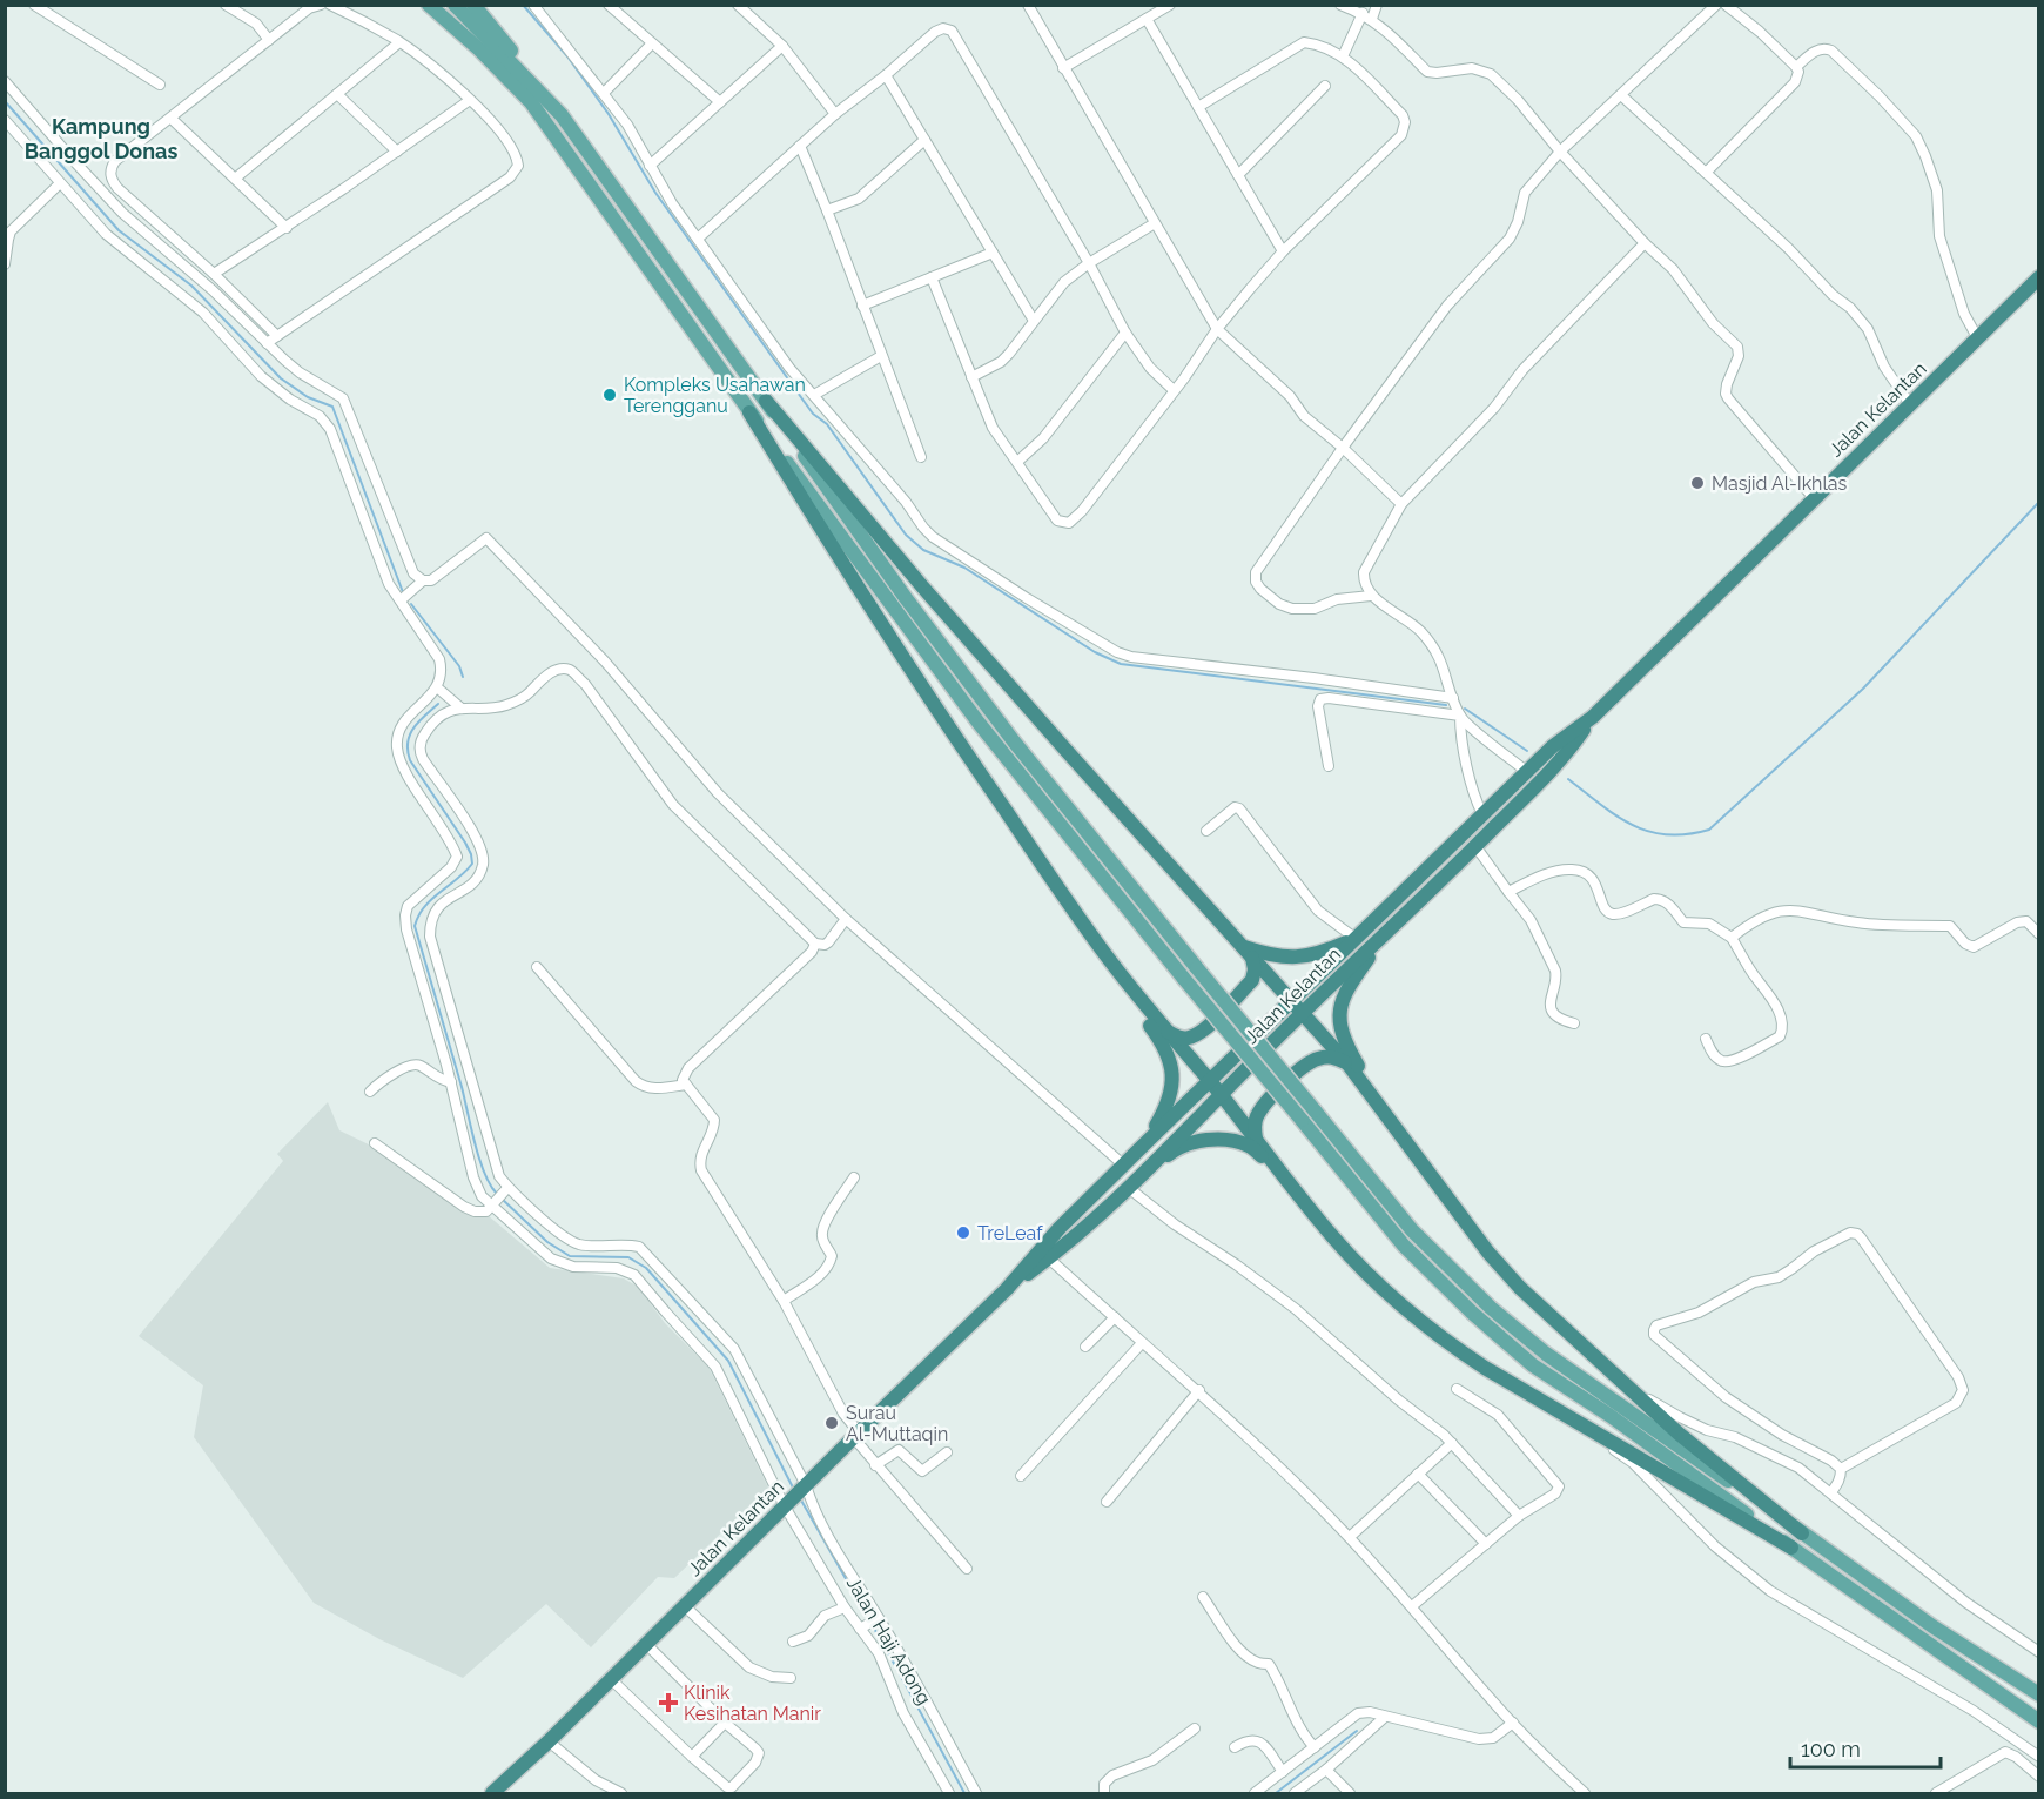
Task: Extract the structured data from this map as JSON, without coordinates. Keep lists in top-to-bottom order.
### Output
{
  "streets": {
    "highway": ["Jalan Kelantan"],
    "street": ["Jalan Haji Adong"]
  },
  "crossings": [
    ["Jalan Kelantan", "Jalan Haji Adong"]
  ],
  "districts": ["Kampung Banggol Donas"],
  "places": {
    "other": [
      "Kompleks Usahawan Terengganu",
      "Masjid Al-Ikhlas",
      "TreLeaf",
      "Surau Al-Muttaqin"
    ],
    "health": ["Klinik Kesihatan Manir"]
  },
  "scale_bar": "100 m"
}
